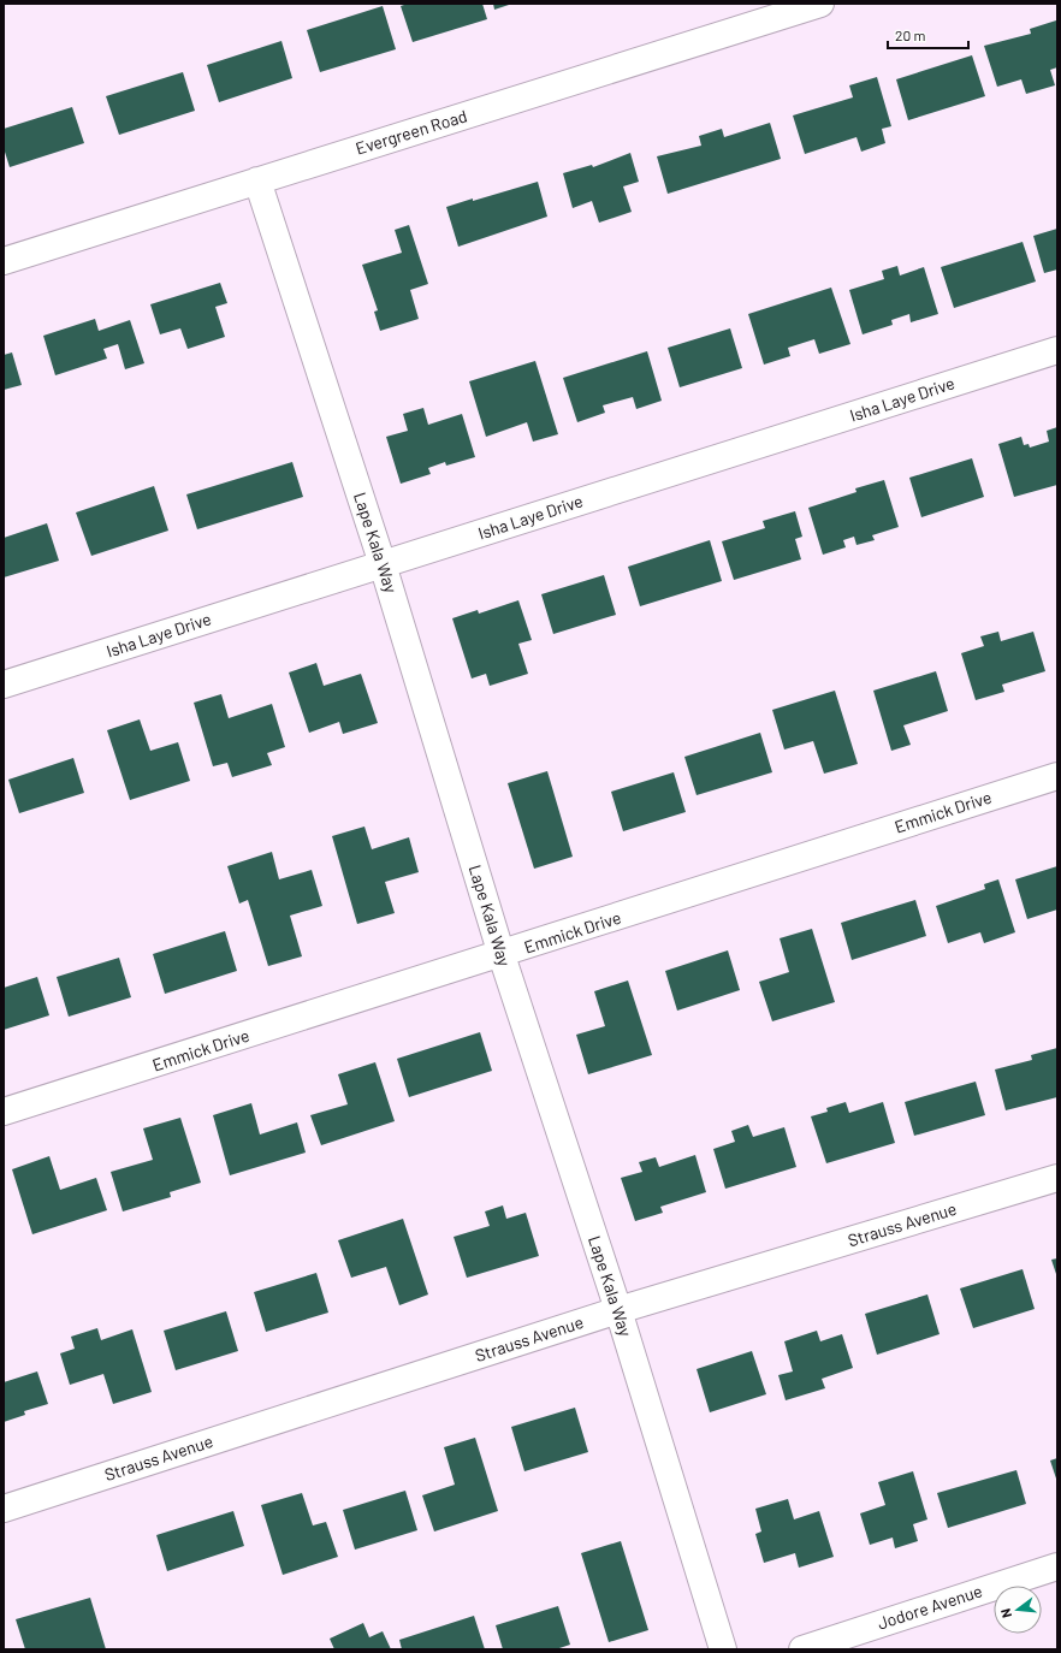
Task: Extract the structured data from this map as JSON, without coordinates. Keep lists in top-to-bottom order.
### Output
{
  "streets": {
    "street": [
      "Evergreen Road",
      "Isha Laye Drive",
      "Lape Kala Way",
      "Emmick Drive",
      "Strauss Avenue",
      "Jodore Avenue"
    ]
  },
  "crossings": [
    ["Evergreen Road", "Lape Kala Way"],
    ["Isha Laye Drive", "Lape Kala Way"],
    ["Lape Kala Way", "Emmick Drive"],
    ["Lape Kala Way", "Strauss Avenue"]
  ],
  "scale_bar": "20 m",
  "north": "left"
}
